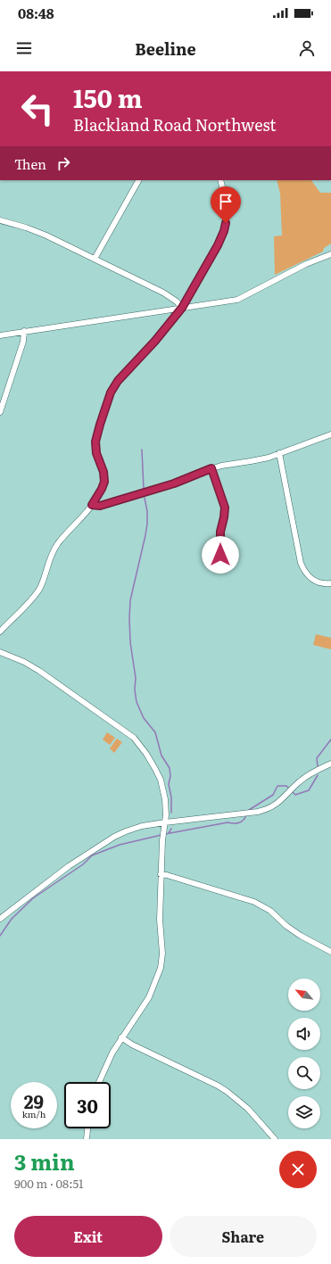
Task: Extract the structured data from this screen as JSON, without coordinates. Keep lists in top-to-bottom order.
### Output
{
  "north": "top left",
  "page": {
    "status": "08:48",
    "header": "Beeline",
    "turn": ["150 m", "Blackland Road Northwest"],
    "then": "Then",
    "speed": "29 km/h",
    "limit": "30",
    "heading": ["3 min", "900 m · 08:51"],
    "buttons": ["Exit", "Share"]
  }
}
